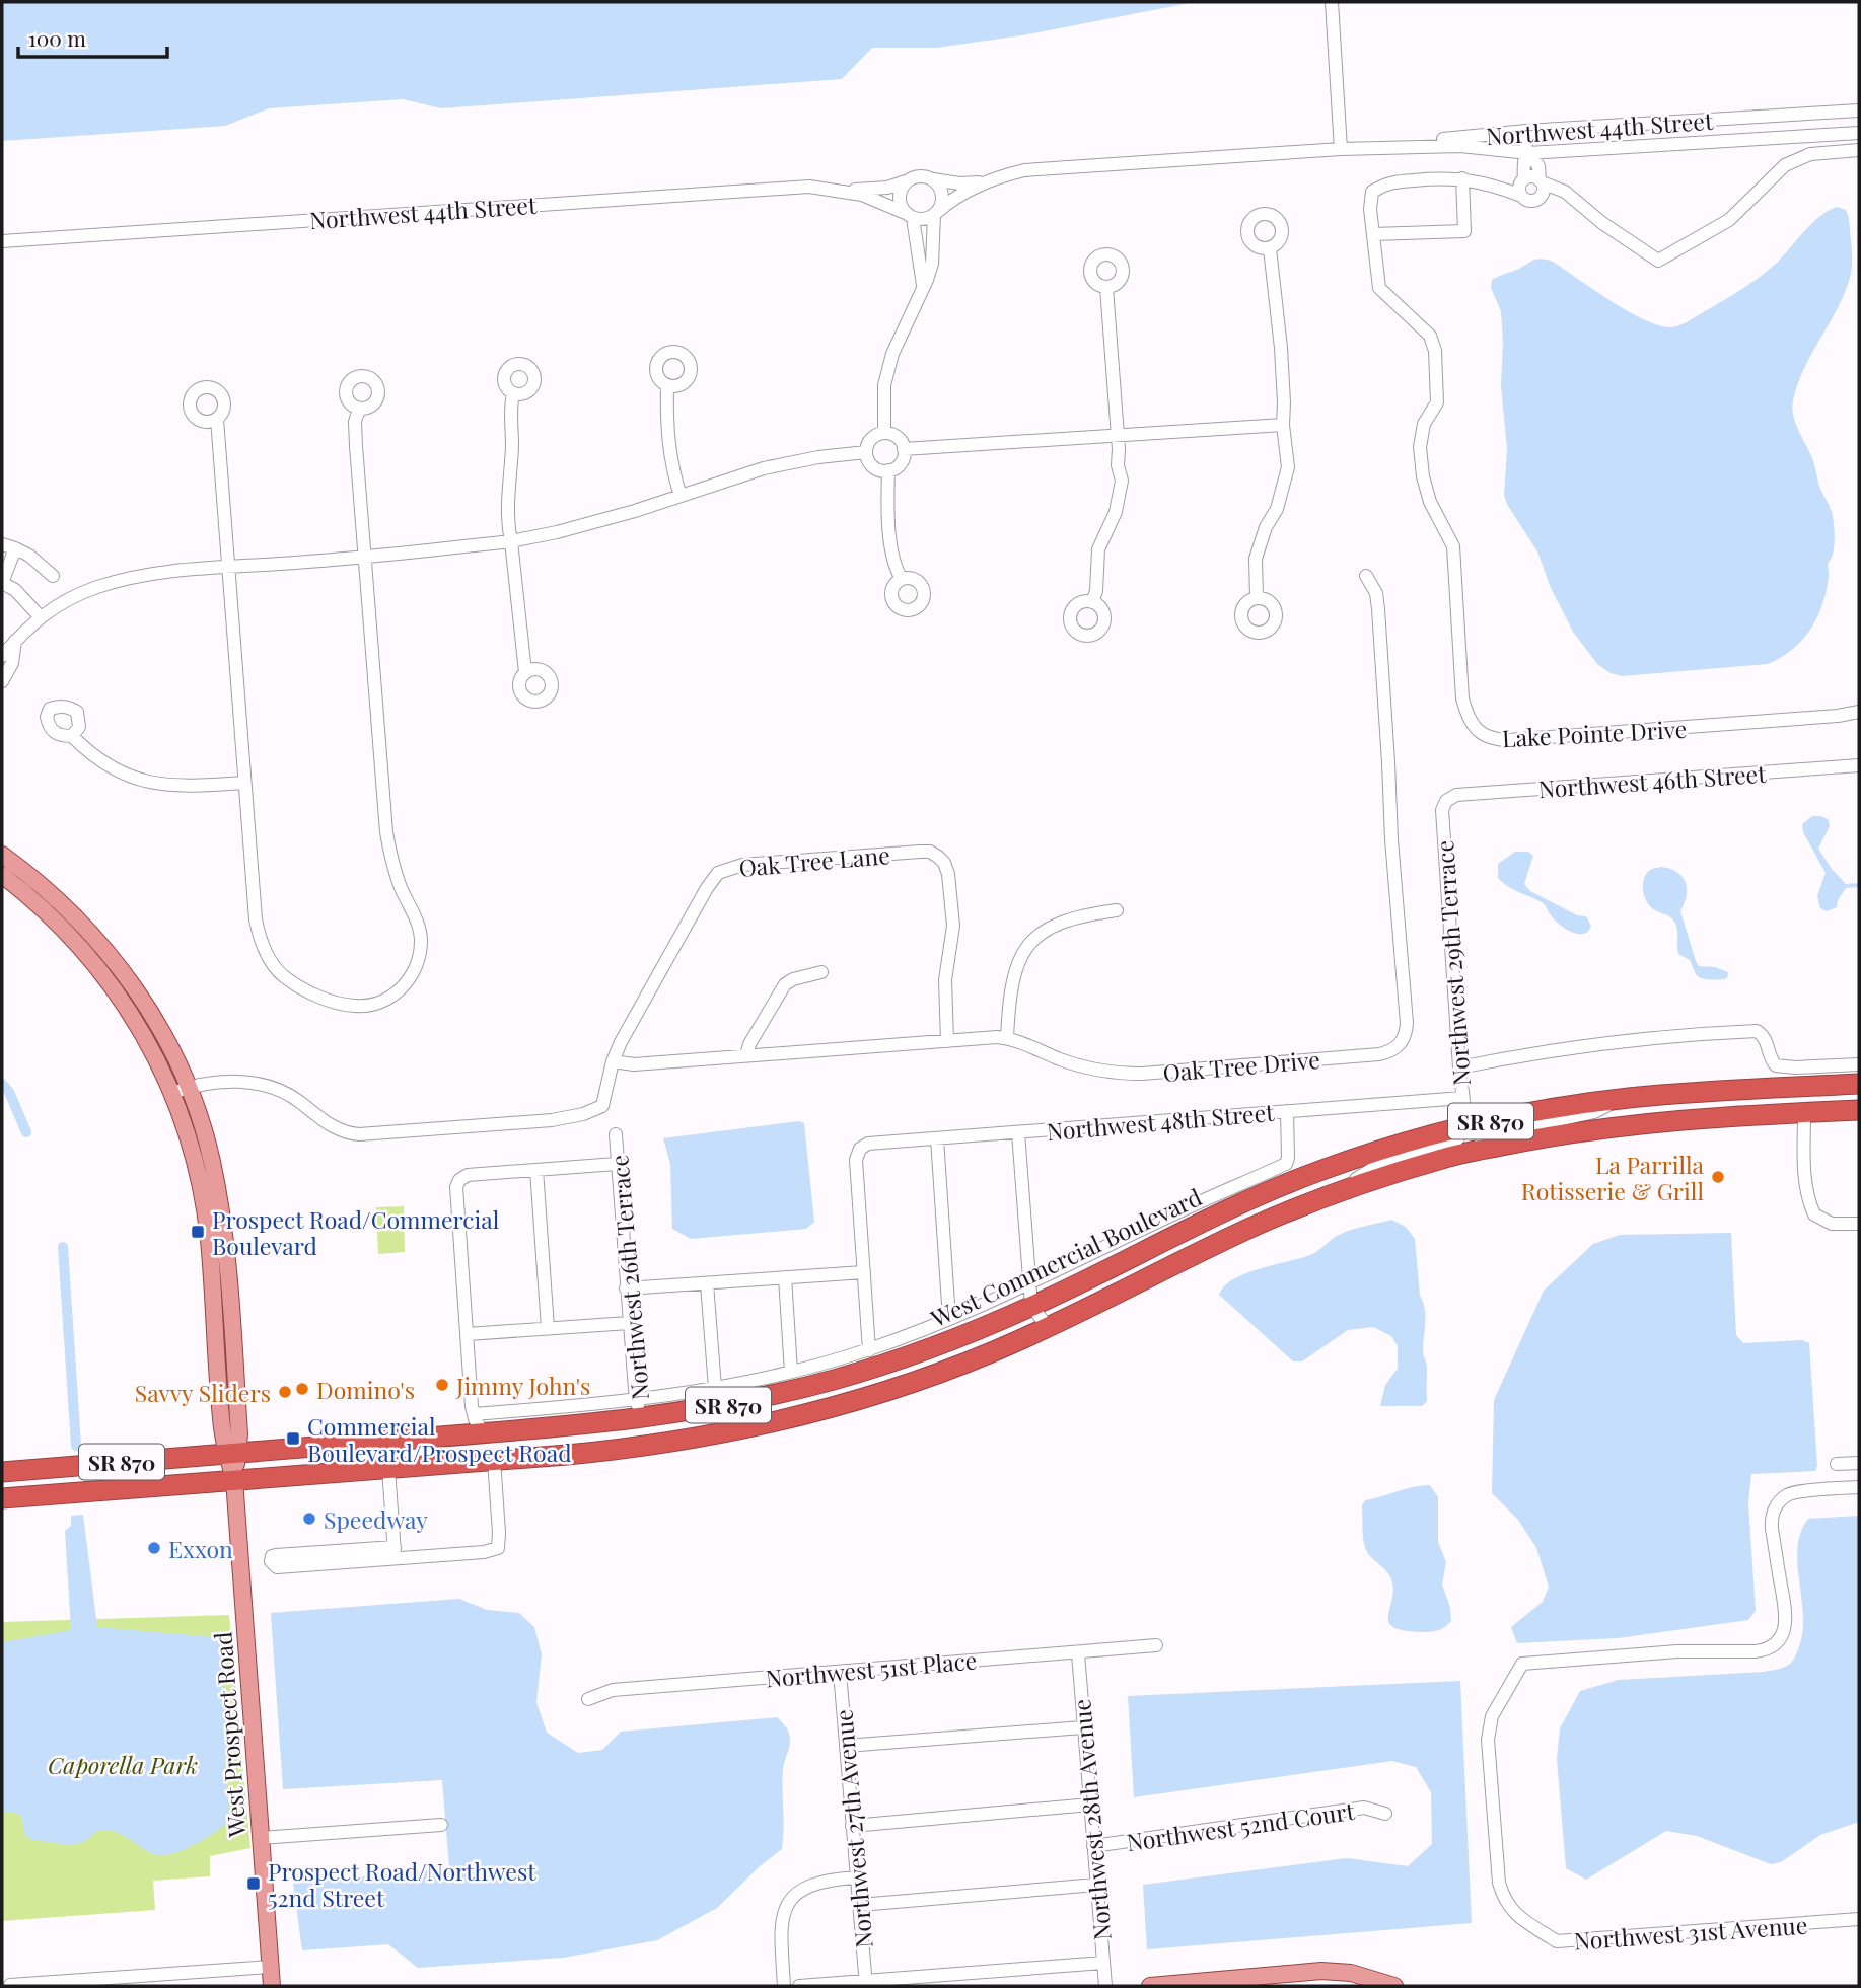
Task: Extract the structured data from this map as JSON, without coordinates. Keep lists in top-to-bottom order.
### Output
{
  "streets": {
    "highway": ["SR 870", "West Commercial Boulevard"],
    "main road": ["West Prospect Road"],
    "street": [
      "Northwest 44th Street",
      "Lake Pointe Drive",
      "Northwest 46th Street",
      "Oak Tree Lane",
      "Northwest 29th Terrace",
      "Oak Tree Drive",
      "Northwest 48th Street",
      "Northwest 26th Terrace",
      "Northwest 51st Place",
      "Northwest 28th Avenue",
      "Northwest 52nd Court",
      "Northwest 27th Avenue",
      "Northwest 31st Avenue"
    ]
  },
  "crossings": [
    ["Northwest 46th Street", "Northwest 29th Terrace"],
    ["Oak Tree Lane", "Oak Tree Drive"],
    ["Northwest 29th Terrace", "Northwest 48th Street"],
    ["Northwest 29th Terrace", "West Commercial Boulevard"],
    ["West Commercial Boulevard", "Northwest 26th Terrace"],
    ["West Commercial Boulevard", "West Prospect Road"],
    ["Northwest 51st Place", "Northwest 28th Avenue"],
    ["Northwest 51st Place", "Northwest 27th Avenue"],
    ["Northwest 28th Avenue", "Northwest 52nd Court"]
  ],
  "parks": ["Caporella Park"],
  "places": {
    "other": [
      "La Parrilla Rotisserie & Grill",
      "Jimmy John's",
      "Domino's",
      "Savvy Sliders",
      "Speedway",
      "Exxon"
    ],
    "transit": ["Prospect Road/Commercial Boulevard", "Commercial Boulevard/Prospect Road", "Prospect Road/Northwest 52nd Street"]
  },
  "scale_bar": "100 m"
}
